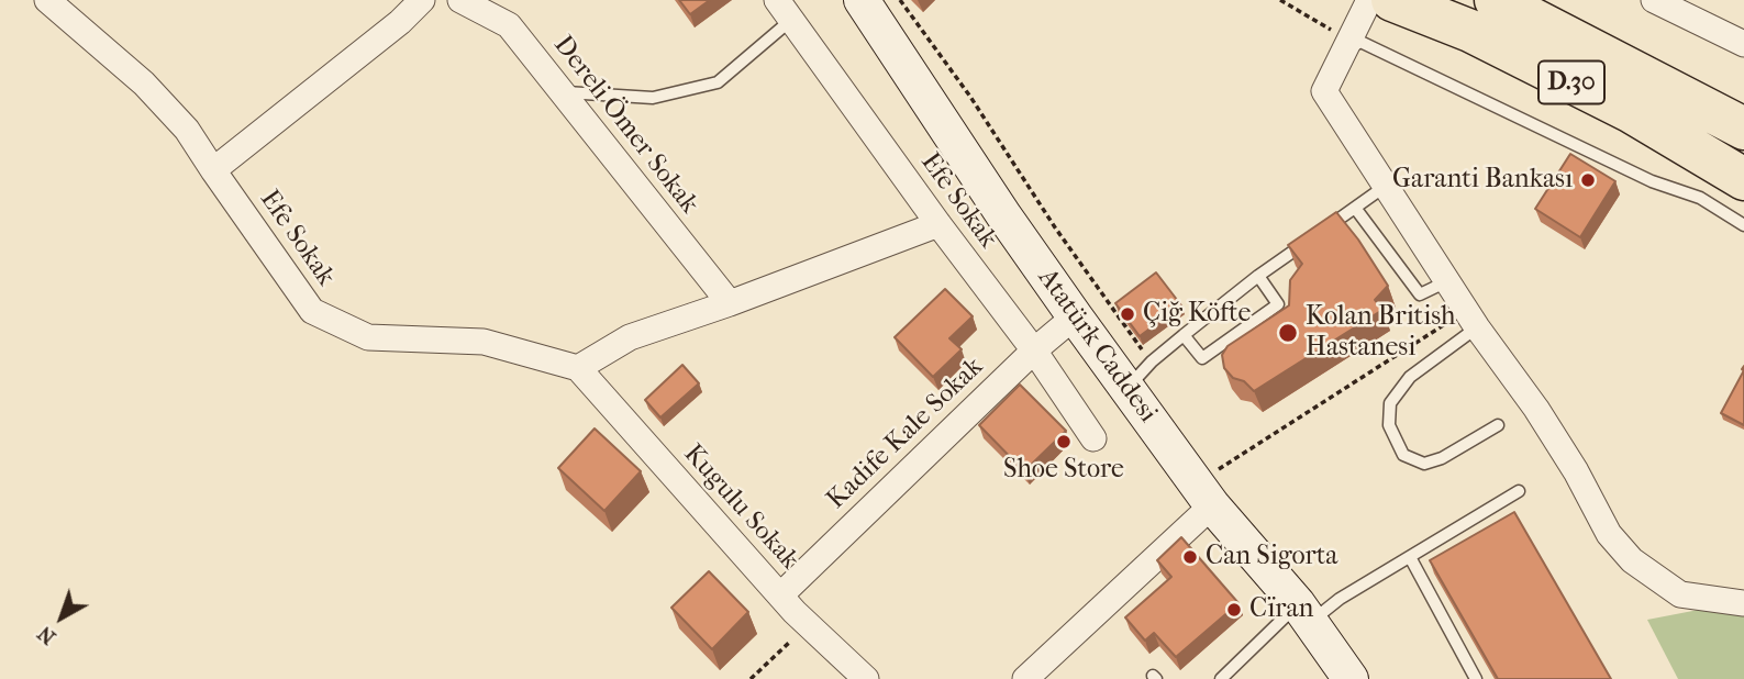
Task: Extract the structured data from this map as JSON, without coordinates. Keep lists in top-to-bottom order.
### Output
{
  "streets": {
    "highway": ["D.30"],
    "main road": ["Atatürk Caddesi"],
    "street": [
      "Dereli Ömer Sokak",
      "Efe Sokak",
      "Kadife Kale Sokak",
      "Kugulu Sokak"
    ]
  },
  "crossings": [
    ["Efe Sokak", "Kadife Kale Sokak"],
    ["Efe Sokak", "Kugulu Sokak"],
    ["Atatürk Caddesi", "Kadife Kale Sokak"],
    ["Kadife Kale Sokak", "Kugulu Sokak"]
  ],
  "places": [
    "Garanti Bankası",
    "Çiğ Köfte",
    "Kolan British Hastanesi",
    "Shoe Store",
    "Can Sigorta",
    "Cïran"
  ],
  "north": "bottom left"
}
